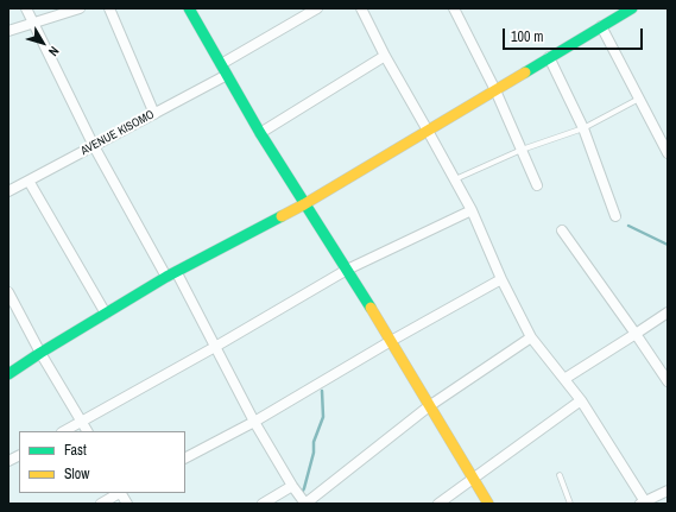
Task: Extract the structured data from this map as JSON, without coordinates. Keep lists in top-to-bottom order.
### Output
{
  "streets": {
    "street": ["AVENUE KISOMO"]
  },
  "legend": ["Fast", "Slow"],
  "scale_bar": "100 m",
  "north": "bottom right"
}
